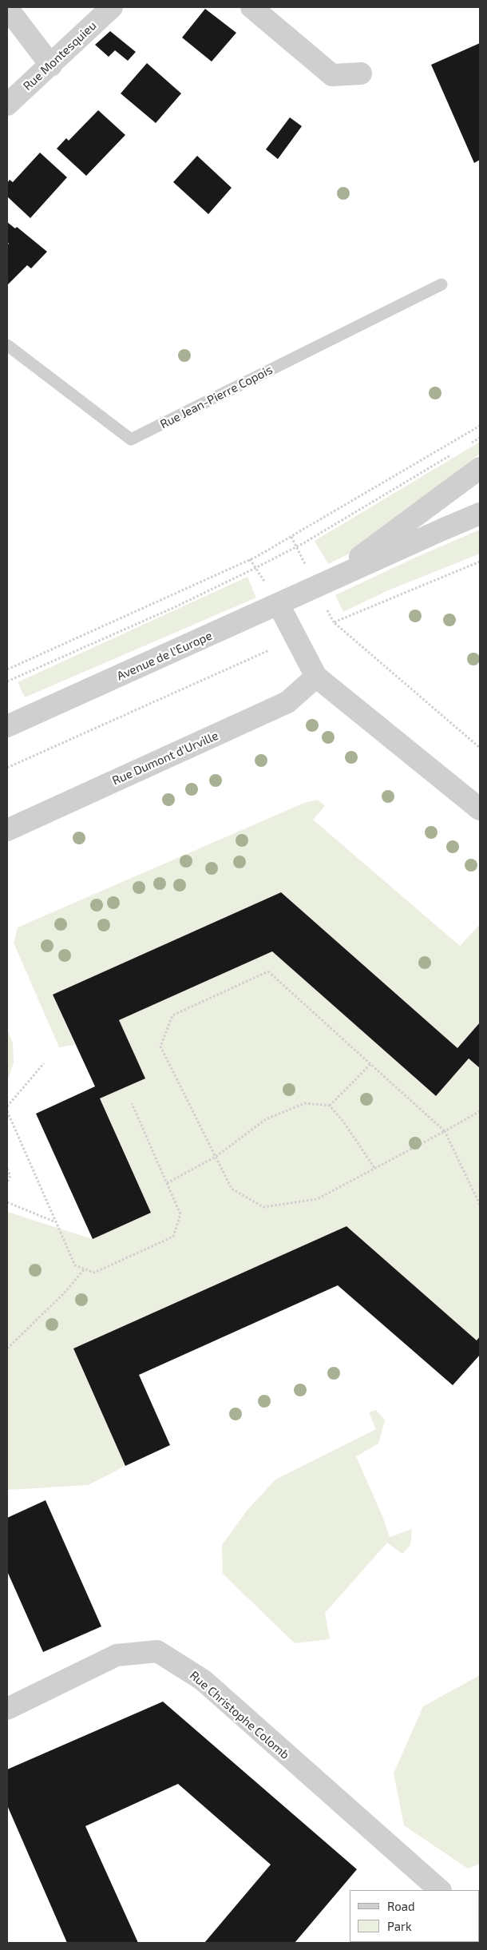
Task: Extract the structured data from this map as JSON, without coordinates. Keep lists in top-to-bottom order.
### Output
{
  "streets": {
    "street": [
      "Rue Montesquieu",
      "Avenue de l'Europe",
      "Rue Dumont d'Urville",
      "Rue Christophe Colomb"
    ],
    "lane": ["Rue Jean-Pierre Copois"]
  },
  "legend": ["Road", "Park"]
}
